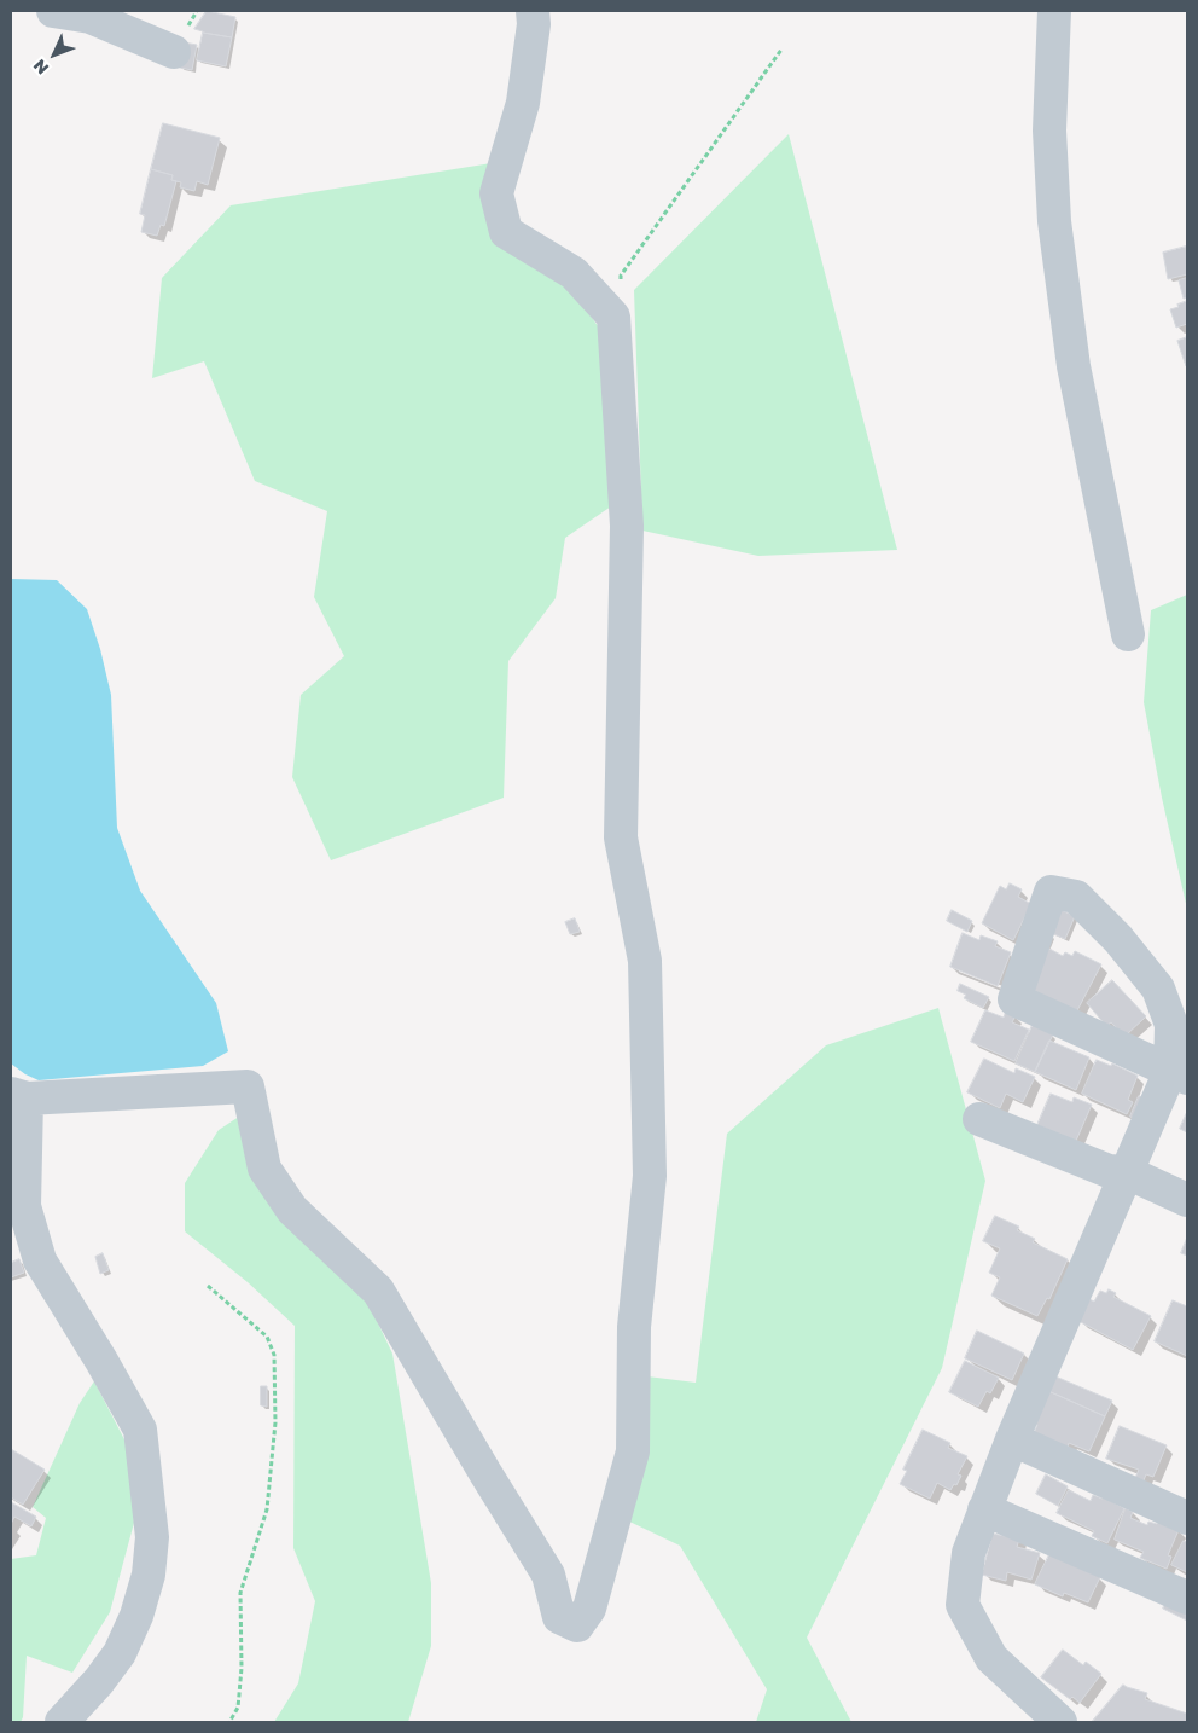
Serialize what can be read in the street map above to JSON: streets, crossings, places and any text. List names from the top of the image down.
{
  "north": "bottom left"
}
